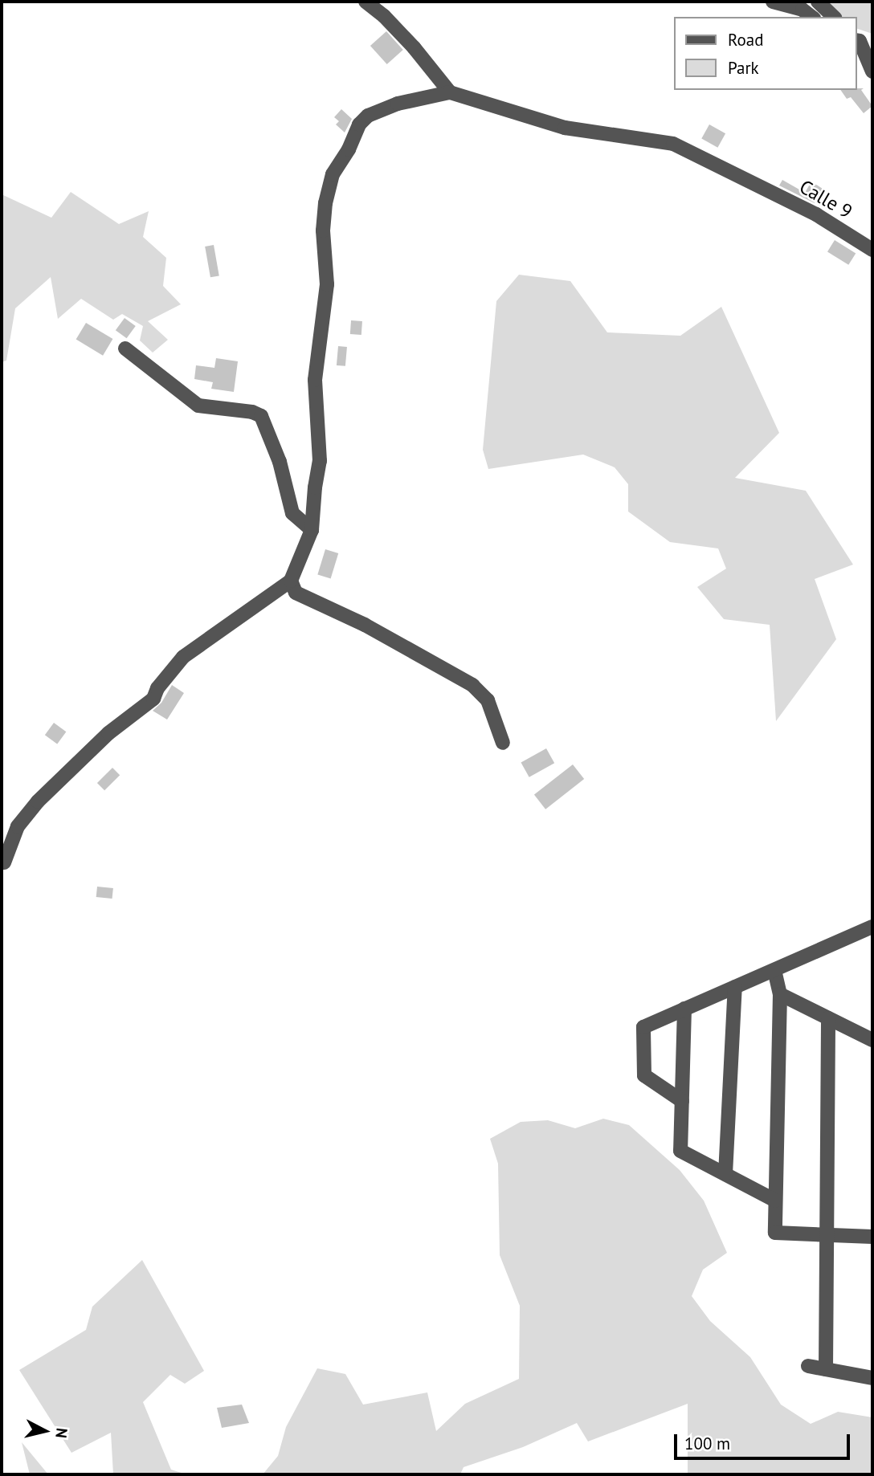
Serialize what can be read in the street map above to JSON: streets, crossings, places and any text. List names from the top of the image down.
{
  "streets": {
    "street": ["Calle 9"]
  },
  "legend": ["Road", "Park"],
  "scale_bar": "100 m",
  "north": "right"
}
